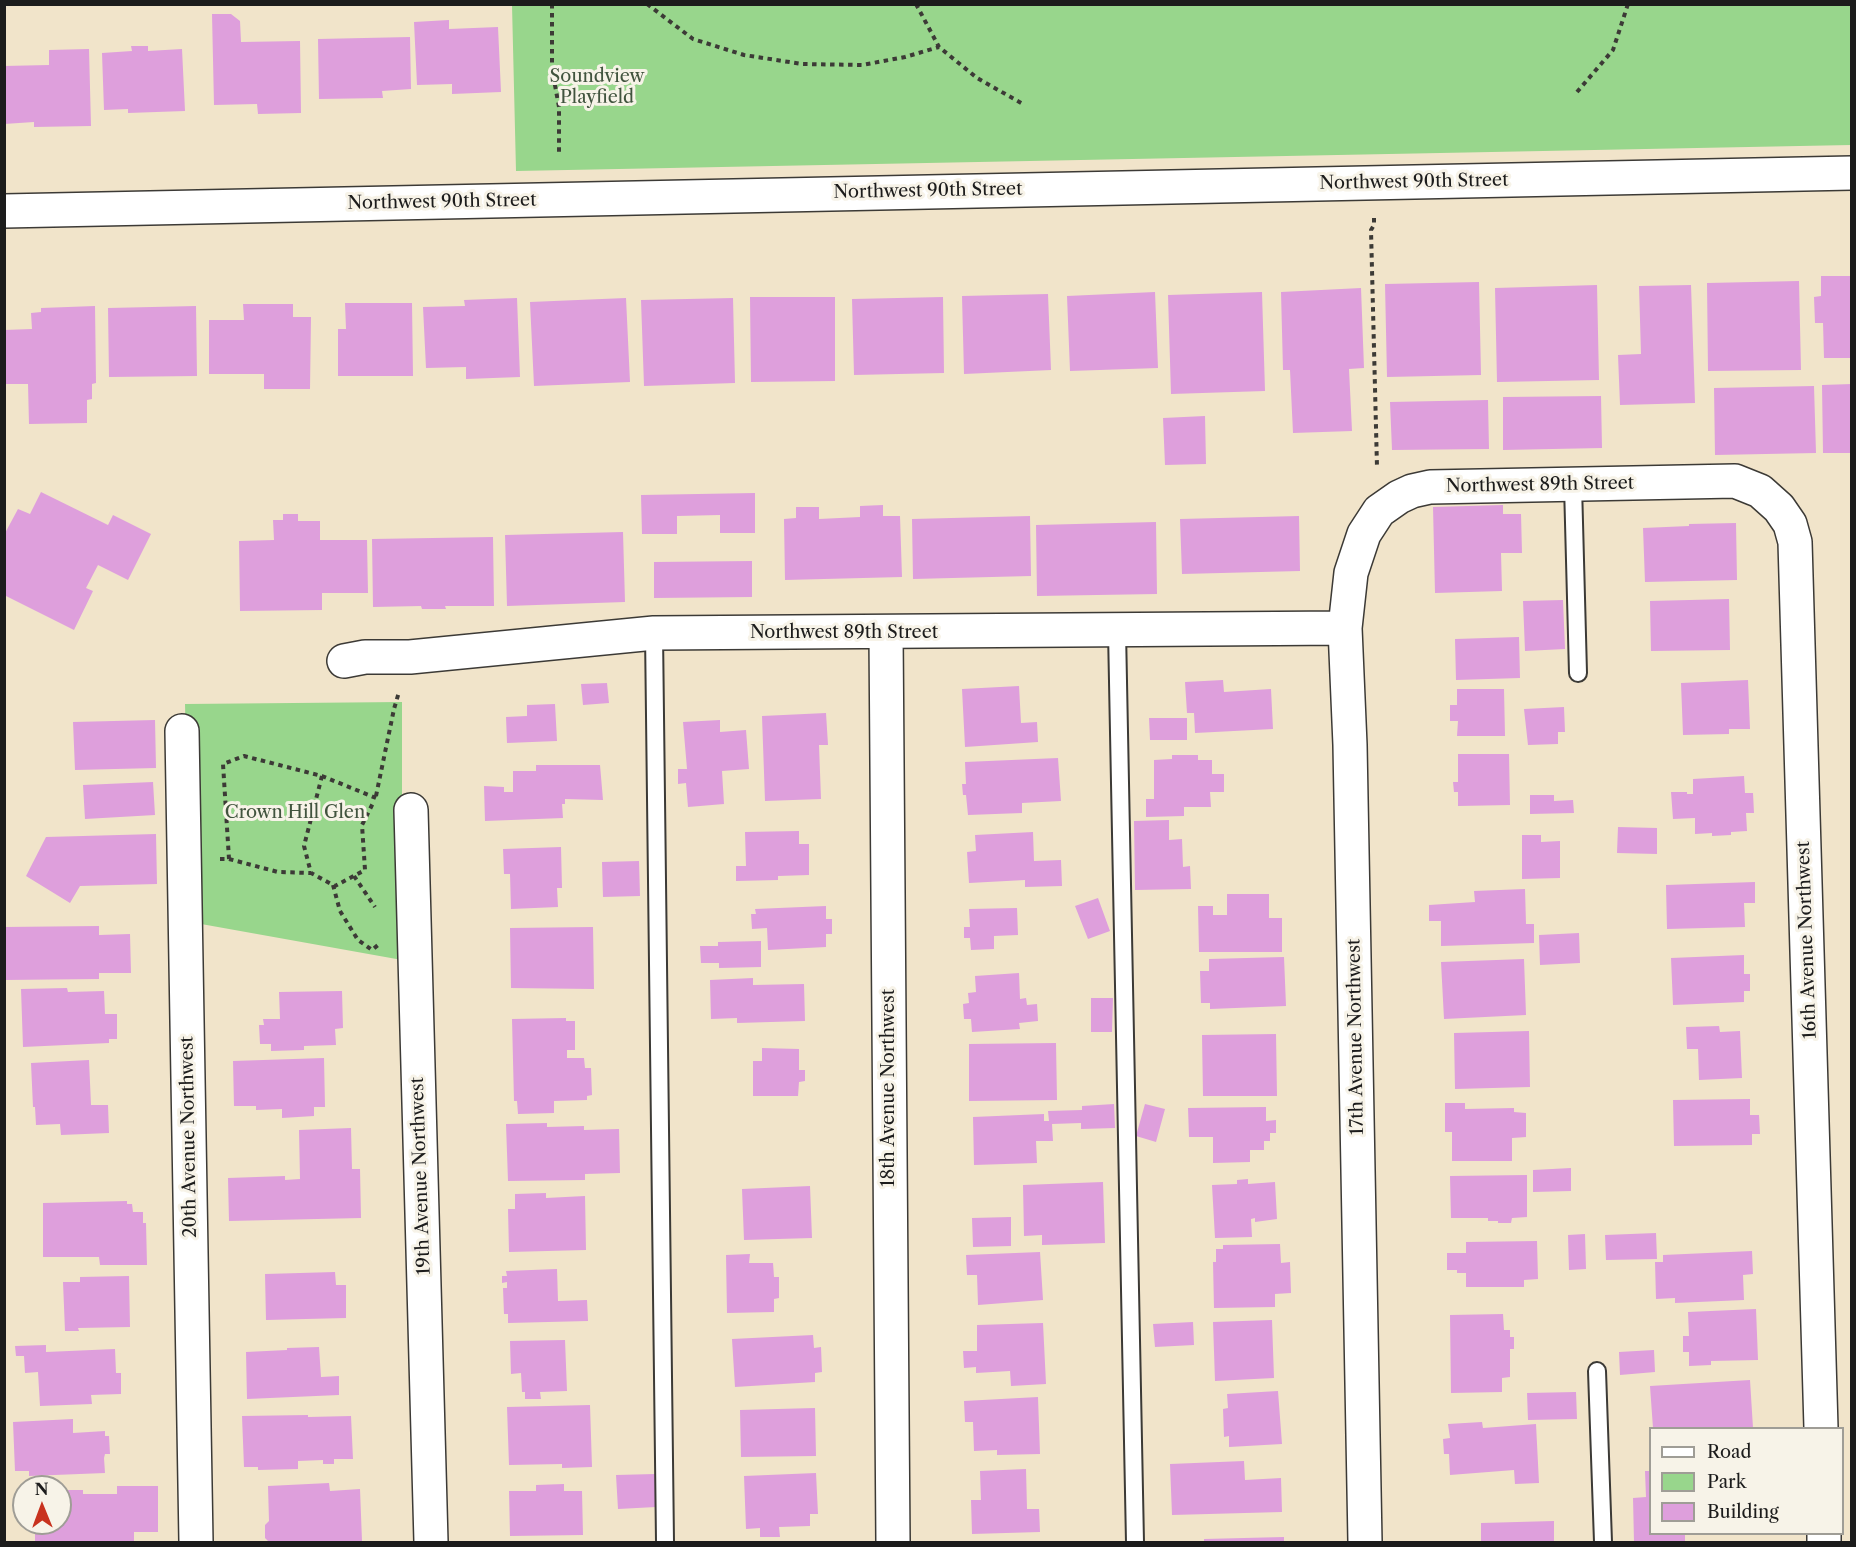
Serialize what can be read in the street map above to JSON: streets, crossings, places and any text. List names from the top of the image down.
{
  "streets": {
    "street": [
      "Northwest 90th Street",
      "Northwest 89th Street",
      "16th Avenue Northwest",
      "17th Avenue Northwest",
      "18th Avenue Northwest",
      "20th Avenue Northwest",
      "19th Avenue Northwest"
    ]
  },
  "crossings": [
    ["Northwest 89th Street", "16th Avenue Northwest"],
    ["Northwest 89th Street", "17th Avenue Northwest"],
    ["Northwest 89th Street", "18th Avenue Northwest"]
  ],
  "parks": ["Soundview Playfield", "Crown Hill Glen"],
  "legend": ["Road", "Park", "Building"],
  "north": "top"
}
